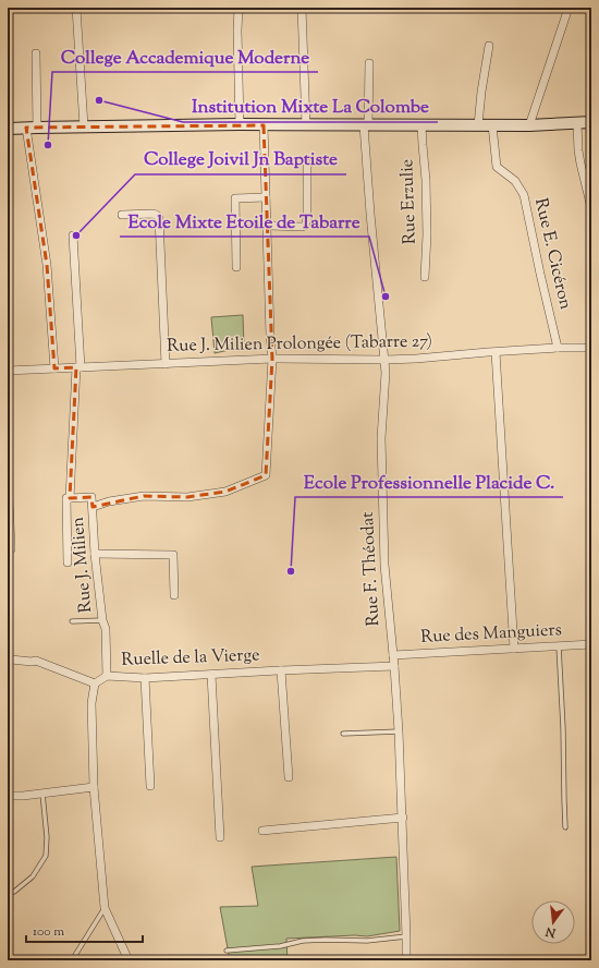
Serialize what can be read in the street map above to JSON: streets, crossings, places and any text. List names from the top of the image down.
{
  "streets": {
    "street": [
      "Rue Erzulie",
      "Rue E. Cicéron",
      "Rue J. Milien Prolongée (Tabarre 27)",
      "Rue J. Milien",
      "Rue F. Théodat",
      "Rue des Manguiers",
      "Ruelle de la Vierge"
    ]
  },
  "crossings": [
    ["Rue E. Cicéron", "Rue J. Milien Prolongée (Tabarre 27)"],
    ["Rue J. Milien Prolongée (Tabarre 27)", "Rue J. Milien"],
    ["Rue J. Milien Prolongée (Tabarre 27)", "Rue F. Théodat"],
    ["Rue J. Milien", "Ruelle de la Vierge"],
    ["Rue F. Théodat", "Rue des Manguiers"],
    ["Rue F. Théodat", "Ruelle de la Vierge"]
  ],
  "places": [
    "Institution Mixte La Colombe",
    "College Accademique Moderne",
    "College Joivil Jn Baptiste",
    "Ecole Mixte Etoile de Tabarre",
    "Ecole Professionnelle Placide C."
  ],
  "scale_bar": "100 m",
  "north": "bottom"
}
